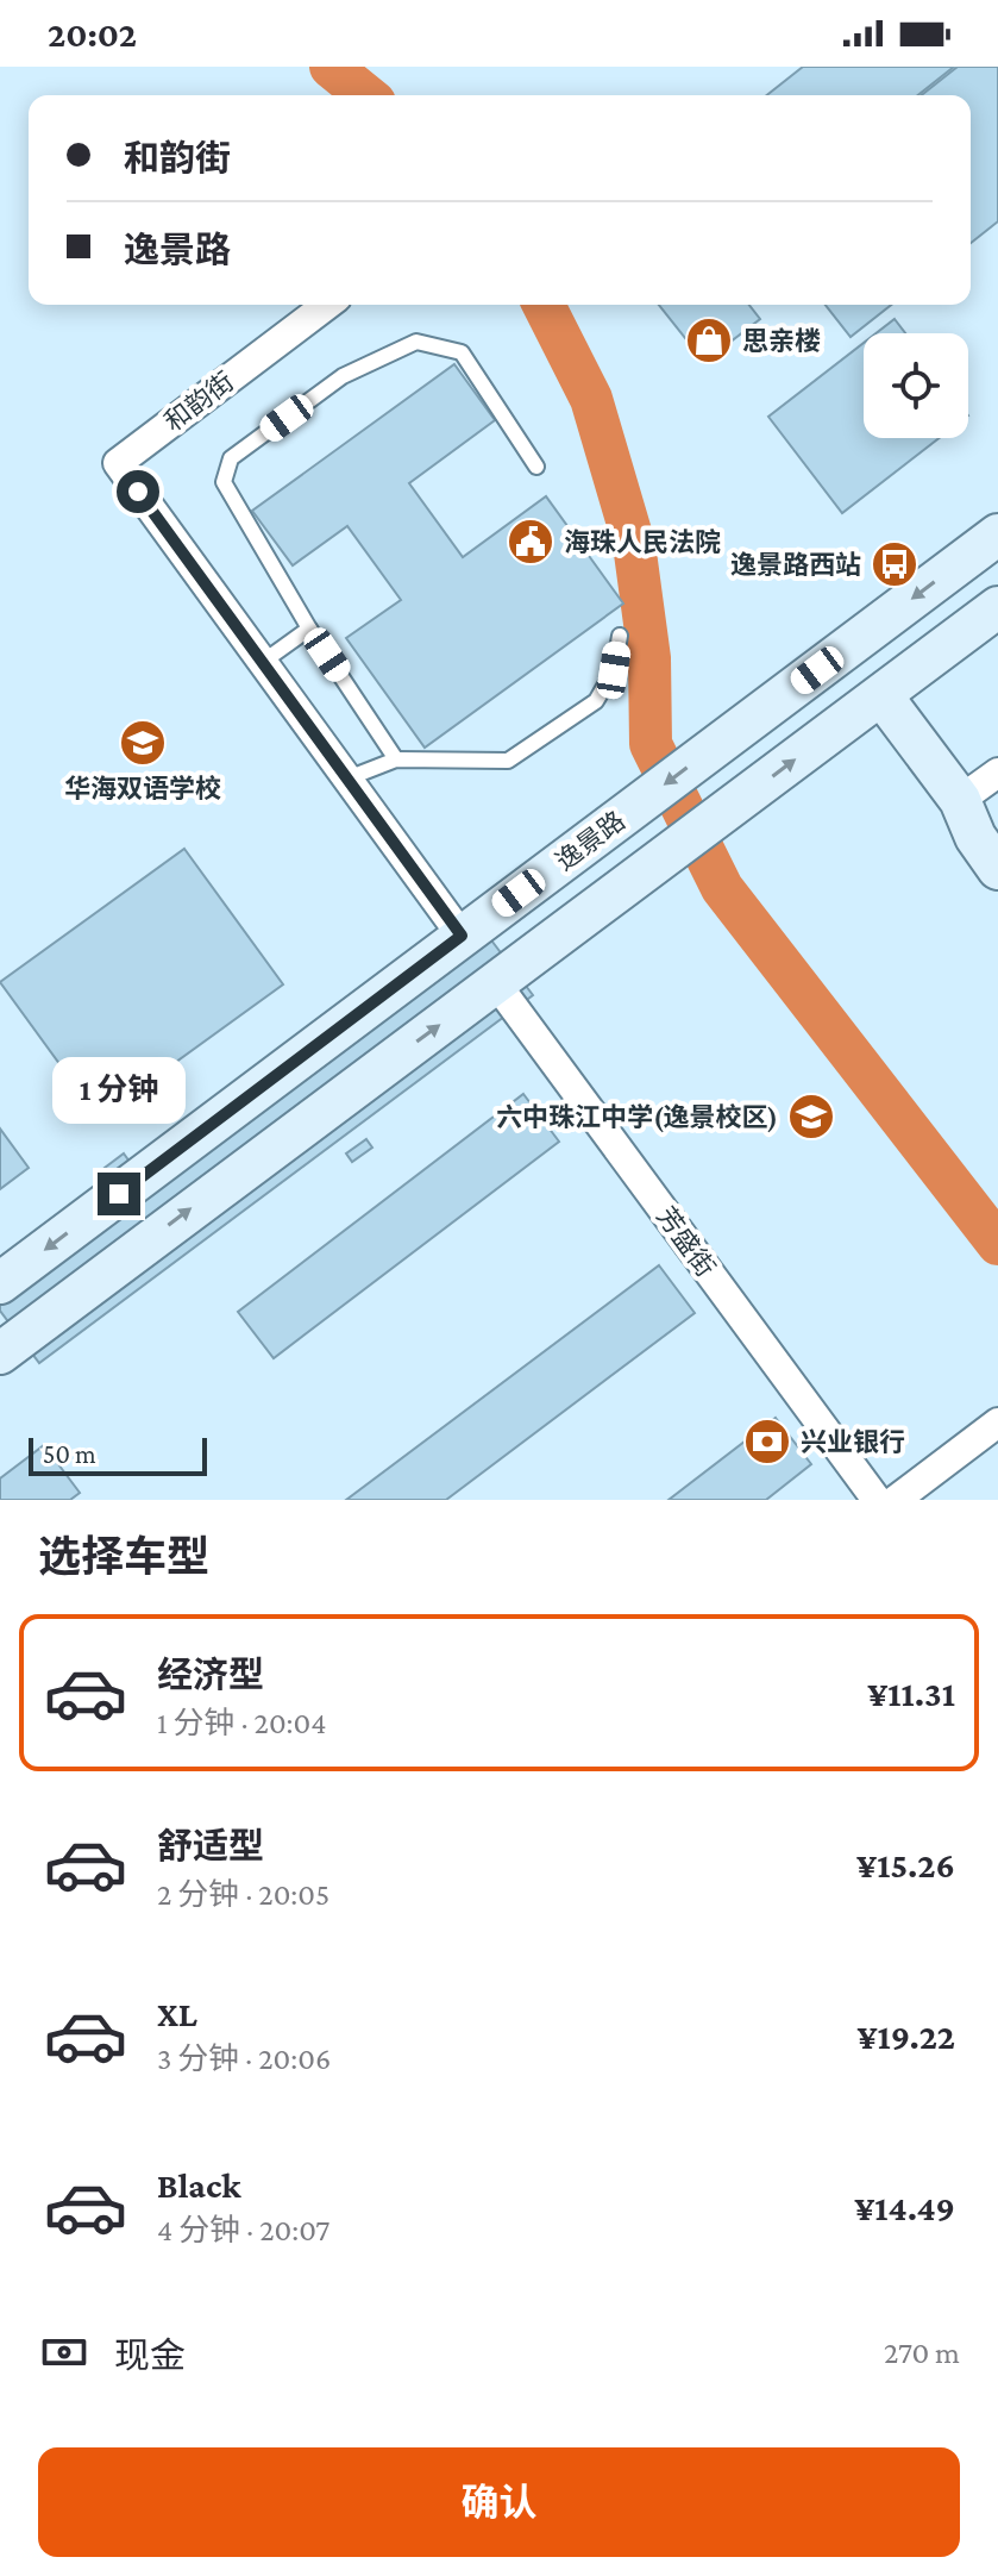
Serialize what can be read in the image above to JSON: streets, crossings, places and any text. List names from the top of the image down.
{
  "streets": {
    "main road": ["逸景路"],
    "street": ["和韵街", "芳盛街"]
  },
  "crossings": [
    ["和韵街", "逸景路"]
  ],
  "places": {
    "shop": ["思亲楼"],
    "public building": ["海珠人民法院"],
    "bus stop": ["逸景路西站"],
    "school or university": ["华海双语学校", "六中珠江中学(逸景校区)"],
    "bank": ["兴业银行"]
  },
  "scale_bar": "50 m",
  "page": {
    "status": "20:02",
    "banner": ["和韵街", "逸景路"],
    "bubble": "1 分钟",
    "scale": "50 m",
    "heading": "选择车型",
    "list": [
      {
        "name": "经济型",
        "note": "1 分钟 · 20:04",
        "value": "¥11.31"
      },
      {
        "name": "舒适型",
        "note": "2 分钟 · 20:05",
        "value": "¥15.26"
      },
      {
        "name": "XL",
        "note": "3 分钟 · 20:06",
        "value": "¥19.22"
      },
      {
        "name": "Black",
        "note": "4 分钟 · 20:07",
        "value": "¥14.49"
      }
    ],
    "pay": ["现金", "270 m"],
    "buttons": "确认"
  }
}
